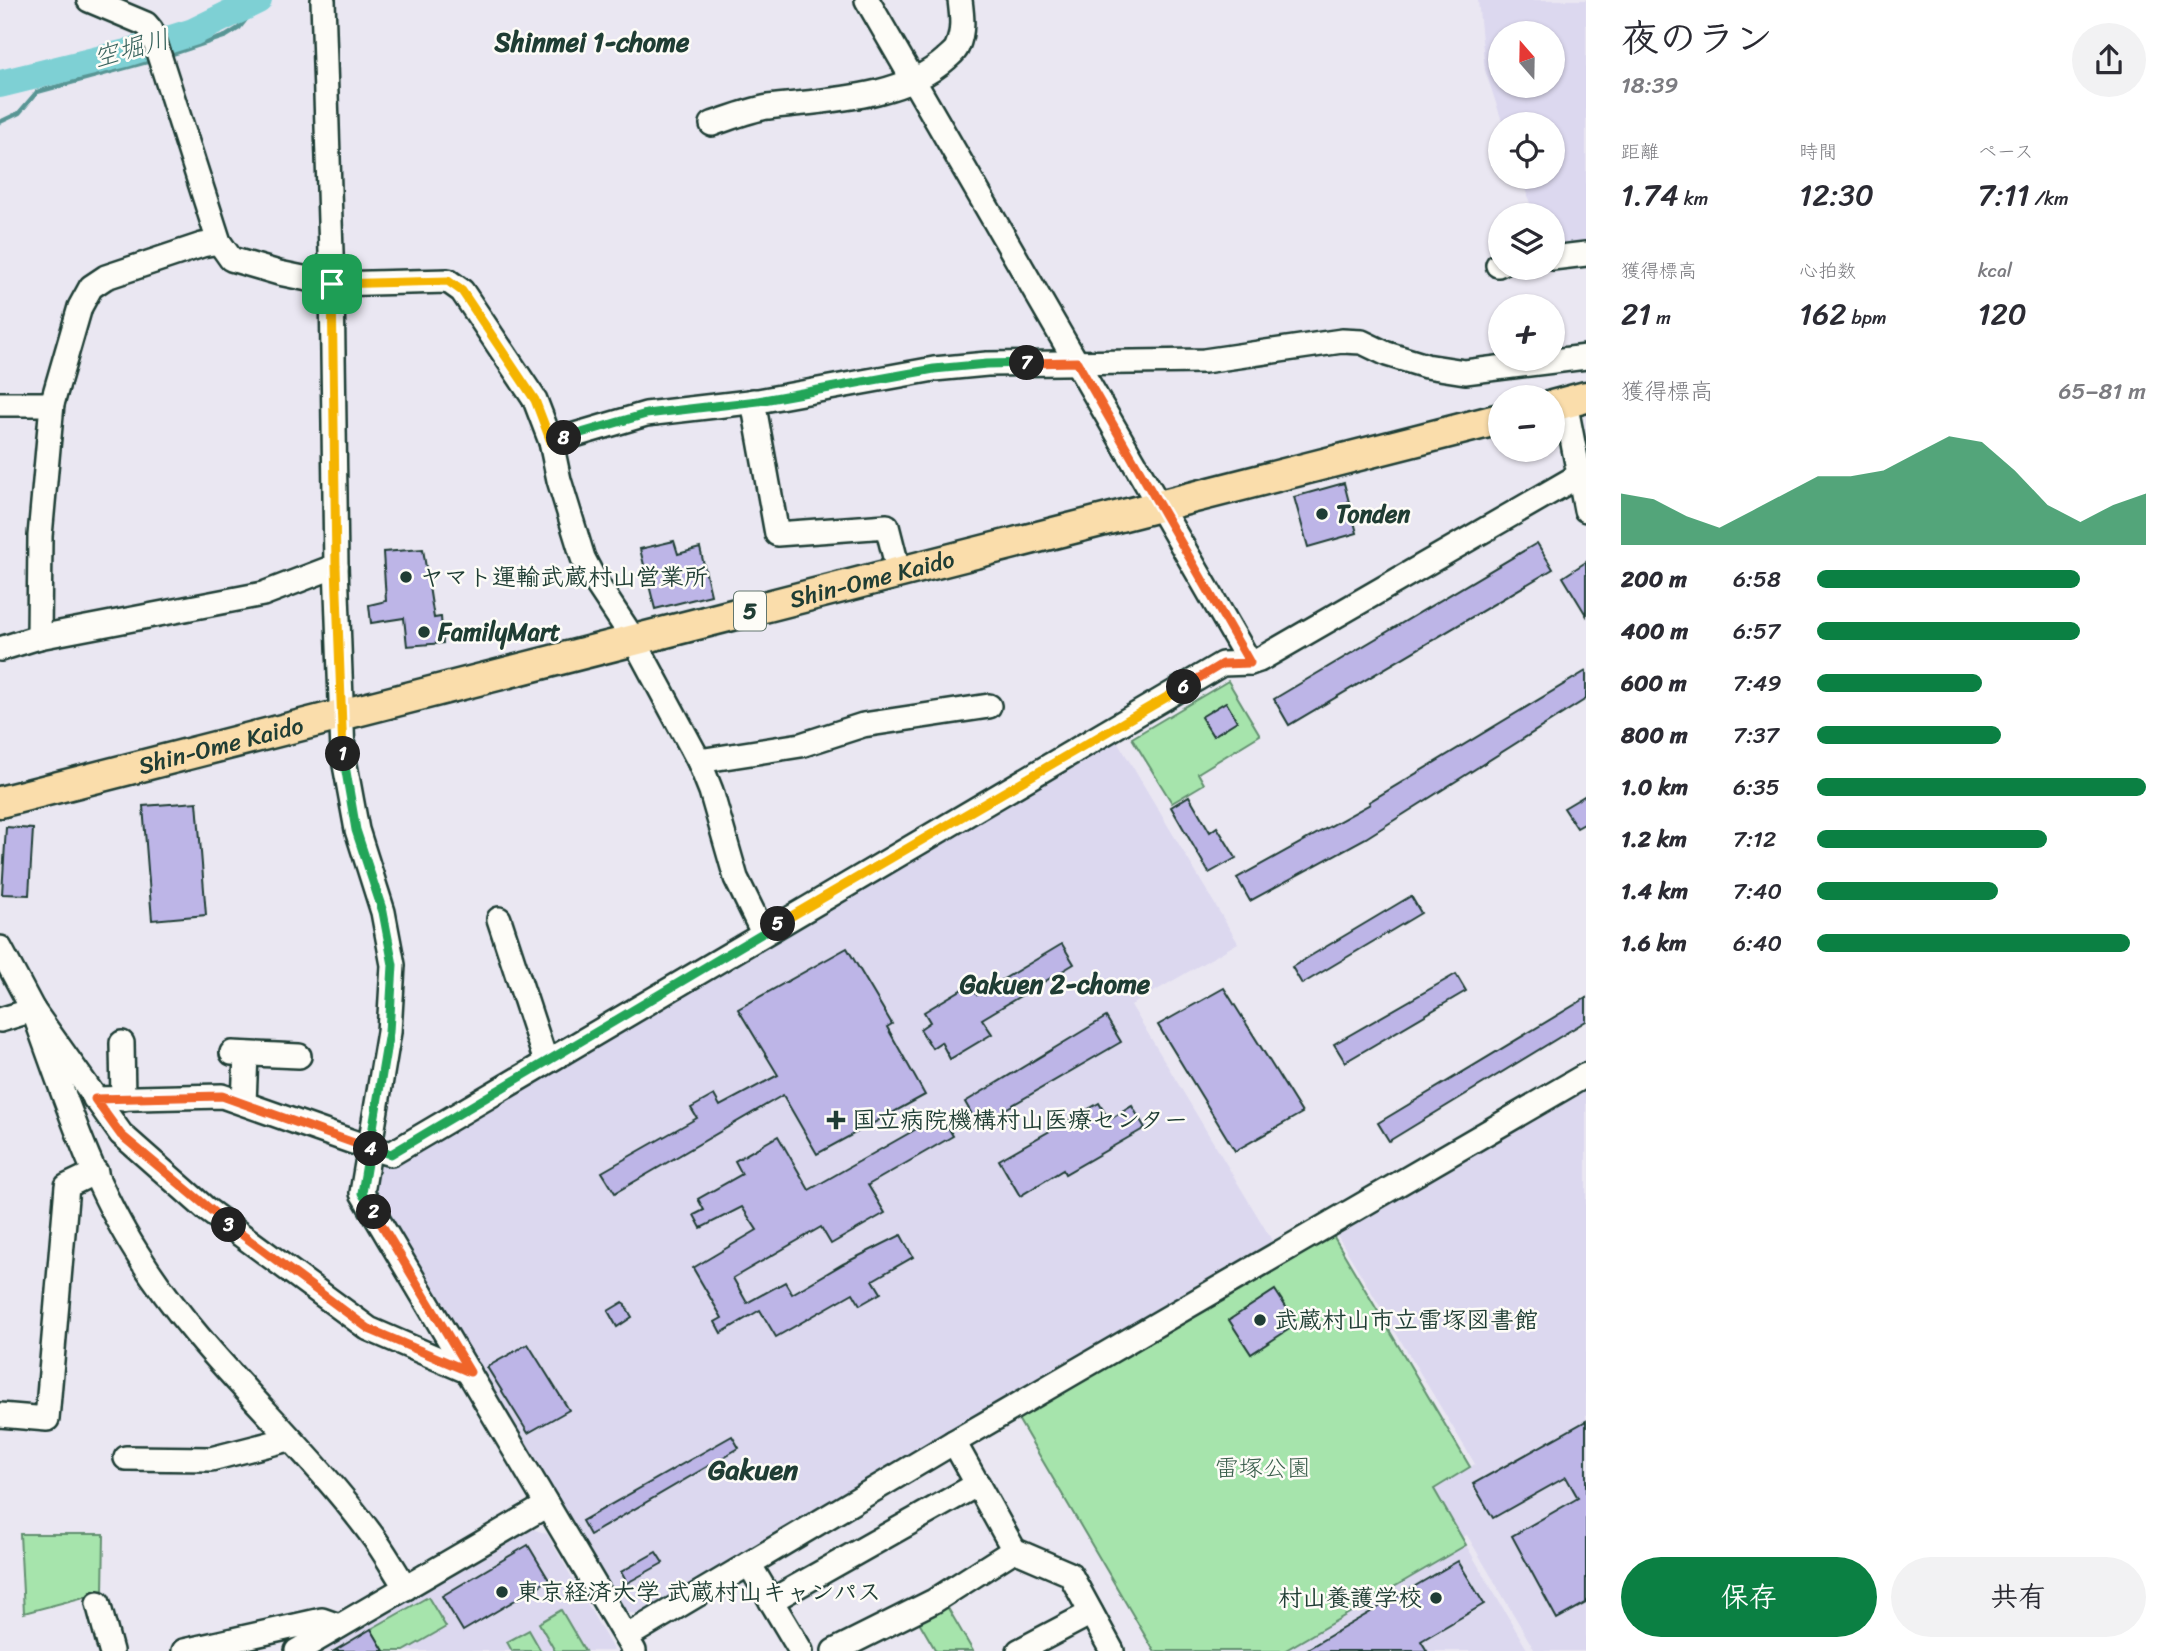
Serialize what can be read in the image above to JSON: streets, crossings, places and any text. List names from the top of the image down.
{
  "streets": {
    "main road": ["Shin-Ome Kaido", "5"]
  },
  "districts": ["Shinmei 1-chome", "Gakuen 2-chome", "Gakuen"],
  "water": ["空堀川"],
  "parks": ["雷塚公園"],
  "places": {
    "other": [
      "Tonden",
      "ヤマト運輸武蔵村山営業所",
      "FamilyMart",
      "武蔵村山市立雷塚図書館",
      "東京経済大学 武蔵村山キャンパス",
      "村山養護学校"
    ],
    "health": ["国立病院機構村山医療センター"]
  },
  "north": "top",
  "page": {
    "heading": ["夜のラン", "18:39"],
    "map_buttons": ["+", "−"],
    "stats": [
      ["距離", "1.74 km"],
      ["時間", "12:30"],
      ["ペース", "7:11 /km"],
      ["獲得標高", "21 m"],
      ["心拍数", "162 bpm"],
      ["kcal", "120"]
    ],
    "pins": [
      "7",
      "8",
      "6",
      "1",
      "5",
      "4",
      "2",
      "3"
    ],
    "chart": ["獲得標高", "65–81 m"],
    "list": [
      {
        "name": "200 m",
        "note": "6:58"
      },
      {
        "name": "400 m",
        "note": "6:57"
      },
      {
        "name": "600 m",
        "note": "7:49"
      },
      {
        "name": "800 m",
        "note": "7:37"
      },
      {
        "name": "1.0 km",
        "note": "6:35"
      },
      {
        "name": "1.2 km",
        "note": "7:12"
      },
      {
        "name": "1.4 km",
        "note": "7:40"
      },
      {
        "name": "1.6 km",
        "note": "6:40"
      }
    ],
    "buttons": ["保存", "共有"]
  }
}
